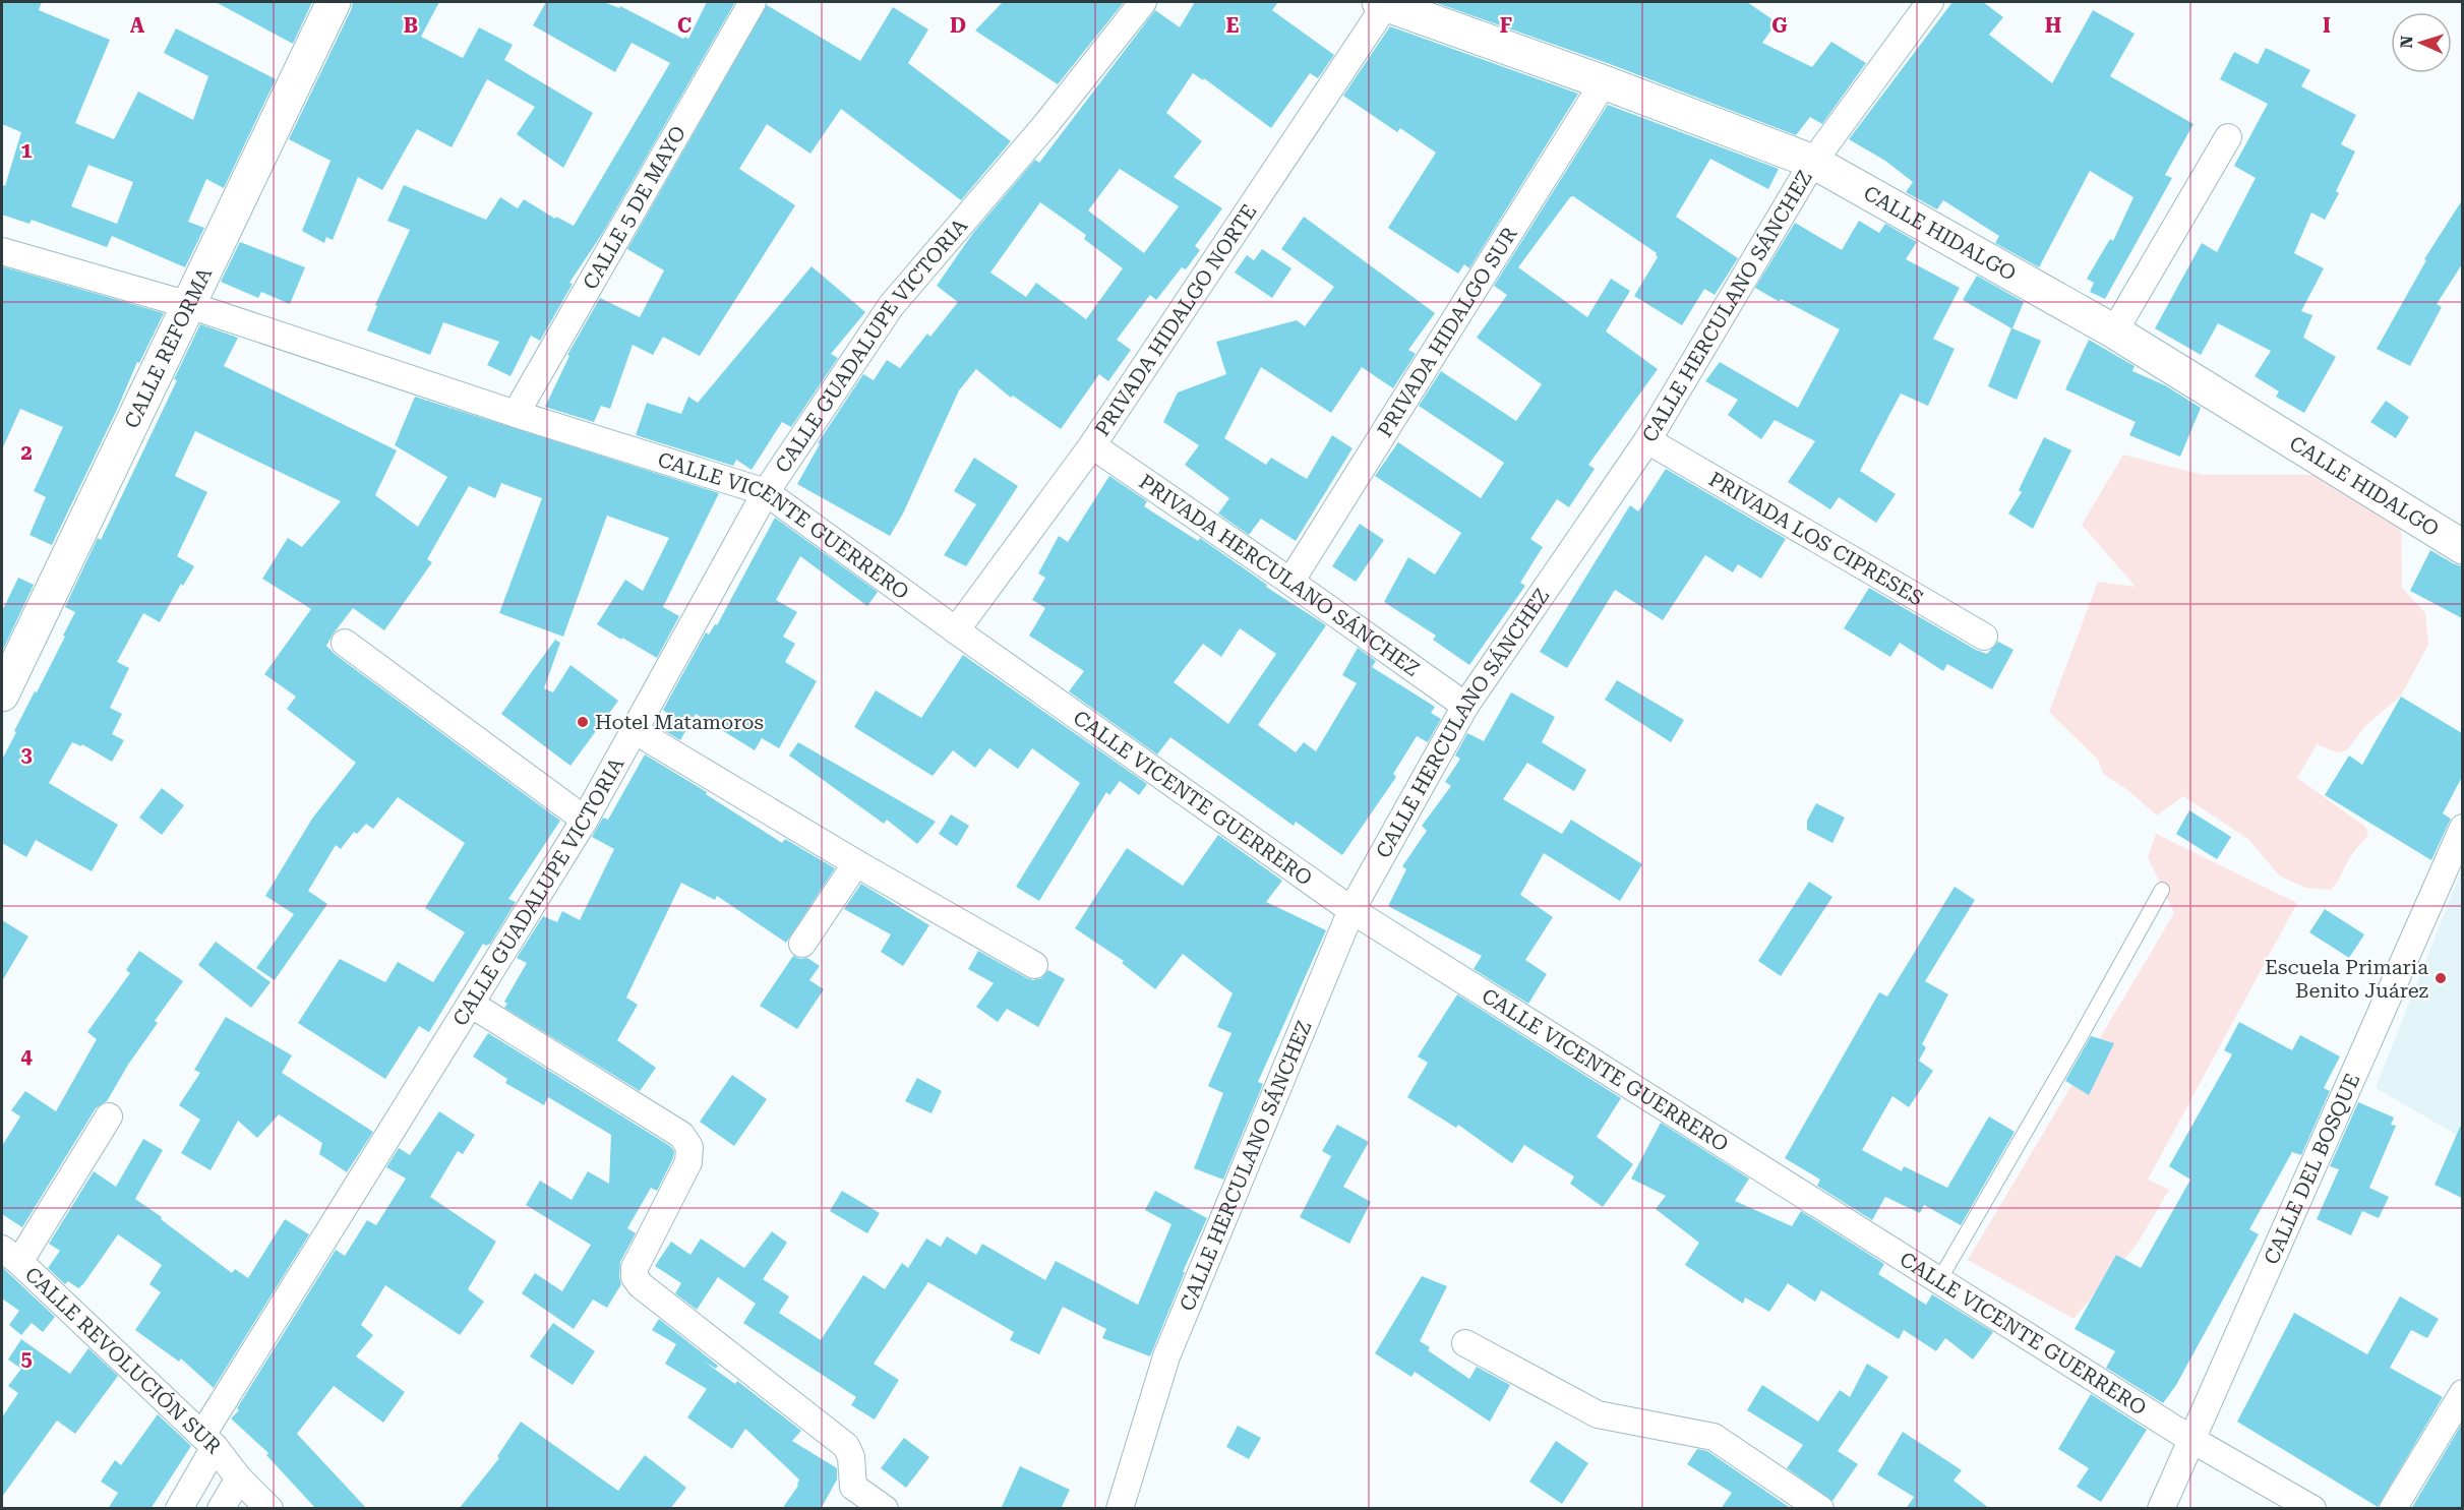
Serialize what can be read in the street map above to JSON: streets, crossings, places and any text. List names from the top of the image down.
{
  "streets": {
    "street": [
      "CALLE 5 DE MAYO",
      "CALLE HIDALGO",
      "CALLE HERCULANO SÁNCHEZ",
      "PRIVADA HIDALGO NORTE",
      "PRIVADA HIDALGO SUR",
      "CALLE GUADALUPE VICTORIA",
      "CALLE REFORMA",
      "CALLE VICENTE GUERRERO",
      "PRIVADA LOS CIPRESES",
      "PRIVADA HERCULANO SÁNCHEZ",
      "CALLE DEL BOSQUE",
      "CALLE REVOLUCIÓN SUR"
    ]
  },
  "crossings": [
    ["CALLE 5 DE MAYO", "CALLE VICENTE GUERRERO"],
    ["CALLE HIDALGO", "CALLE HERCULANO SÁNCHEZ"],
    ["CALLE HIDALGO", "PRIVADA HIDALGO NORTE"],
    ["CALLE HIDALGO", "PRIVADA HIDALGO SUR"],
    ["CALLE HERCULANO SÁNCHEZ", "CALLE VICENTE GUERRERO"],
    ["CALLE HERCULANO SÁNCHEZ", "PRIVADA LOS CIPRESES"],
    ["CALLE HERCULANO SÁNCHEZ", "PRIVADA HERCULANO SÁNCHEZ"],
    ["PRIVADA HIDALGO NORTE", "CALLE VICENTE GUERRERO"],
    ["PRIVADA HIDALGO NORTE", "PRIVADA HERCULANO SÁNCHEZ"],
    ["PRIVADA HIDALGO SUR", "PRIVADA HERCULANO SÁNCHEZ"],
    ["CALLE GUADALUPE VICTORIA", "CALLE VICENTE GUERRERO"],
    ["CALLE GUADALUPE VICTORIA", "CALLE REVOLUCIÓN SUR"],
    ["CALLE REFORMA", "CALLE VICENTE GUERRERO"],
    ["CALLE VICENTE GUERRERO", "CALLE DEL BOSQUE"]
  ],
  "places": ["Hotel Matamoros", "Escuela Primaria Benito Juárez"],
  "north": "left",
  "grid": {
    "columns": [
      "A",
      "B",
      "C",
      "D",
      "E",
      "F",
      "G",
      "H",
      "I"
    ],
    "rows": [
      "1",
      "2",
      "3",
      "4",
      "5"
    ]
  }
}
